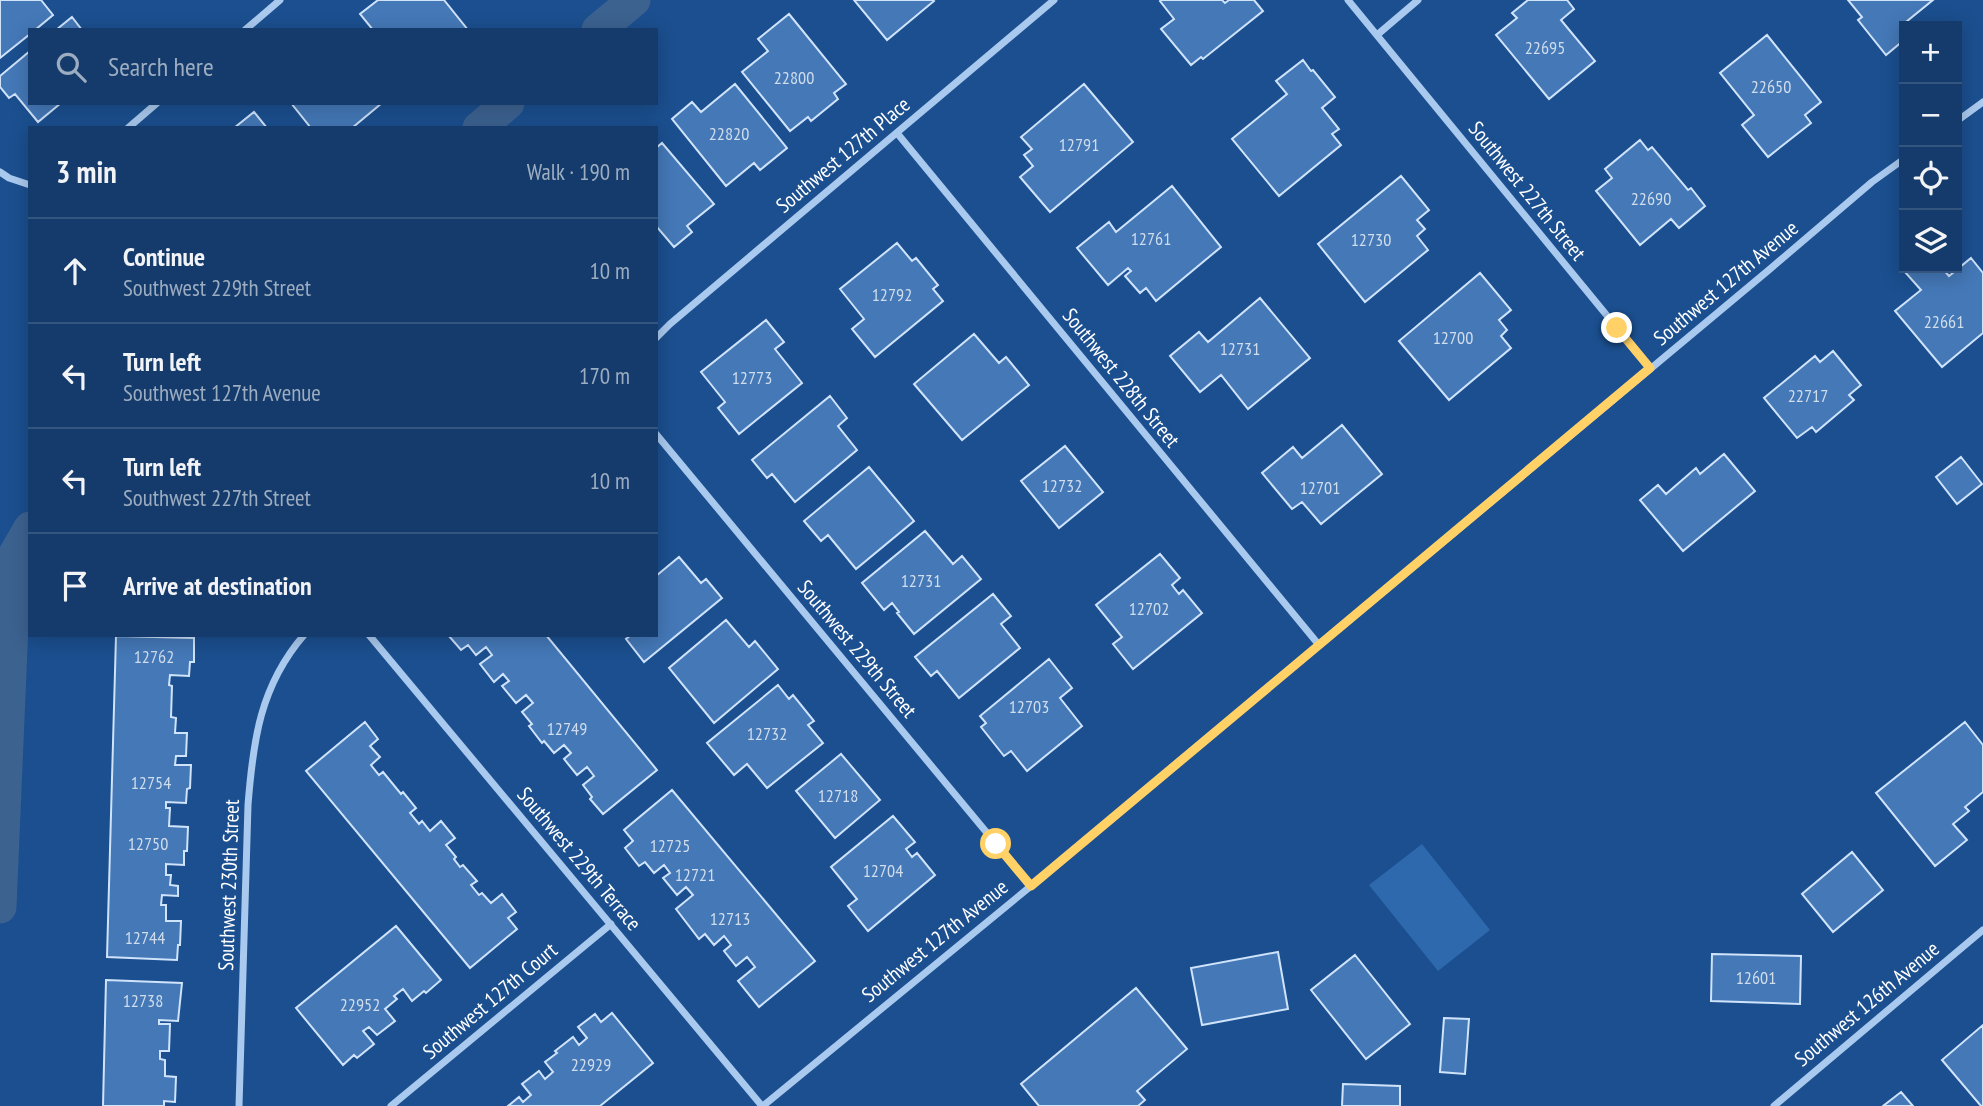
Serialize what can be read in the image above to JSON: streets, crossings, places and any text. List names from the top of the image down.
{
  "streets": {
    "street": [
      "Southwest 127th Place",
      "Southwest 227th Street",
      "Southwest 127th Avenue",
      "Southwest 228th Street",
      "Southwest 229th Street",
      "Southwest 229th Terrace",
      "Southwest 230th Street",
      "Southwest 127th Court",
      "Southwest 126th Avenue"
    ]
  },
  "crossings": [
    ["Southwest 127th Place", "Southwest 228th Street"],
    ["Southwest 227th Street", "Southwest 127th Avenue"],
    ["Southwest 127th Avenue", "Southwest 228th Street"],
    ["Southwest 127th Avenue", "Southwest 229th Street"],
    ["Southwest 127th Avenue", "Southwest 229th Terrace"],
    ["Southwest 229th Terrace", "Southwest 127th Court"]
  ],
  "house_numbers": [
    "22695",
    "22800",
    "22650",
    "22820",
    "12791",
    "22690",
    "12761",
    "12730",
    "12792",
    "22661",
    "12700",
    "12731",
    "12773",
    "22717",
    "12732",
    "12701",
    "12731",
    "12702",
    "12762",
    "12703",
    "12749",
    "12732",
    "12754",
    "12718",
    "12750",
    "12725",
    "12704",
    "12721",
    "12713",
    "12744",
    "12601",
    "12738",
    "22952",
    "22929"
  ],
  "page": {
    "map_buttons": ["+", "−"],
    "search": "Search here",
    "heading": ["3 min", "Walk · 190 m"],
    "list": [
      ["Continue", "Southwest 229th Street", "10 m"],
      ["Turn left", "Southwest 127th Avenue", "170 m"],
      ["Turn left", "Southwest 227th Street", "10 m"],
      "Arrive at destination"
    ]
  }
}
